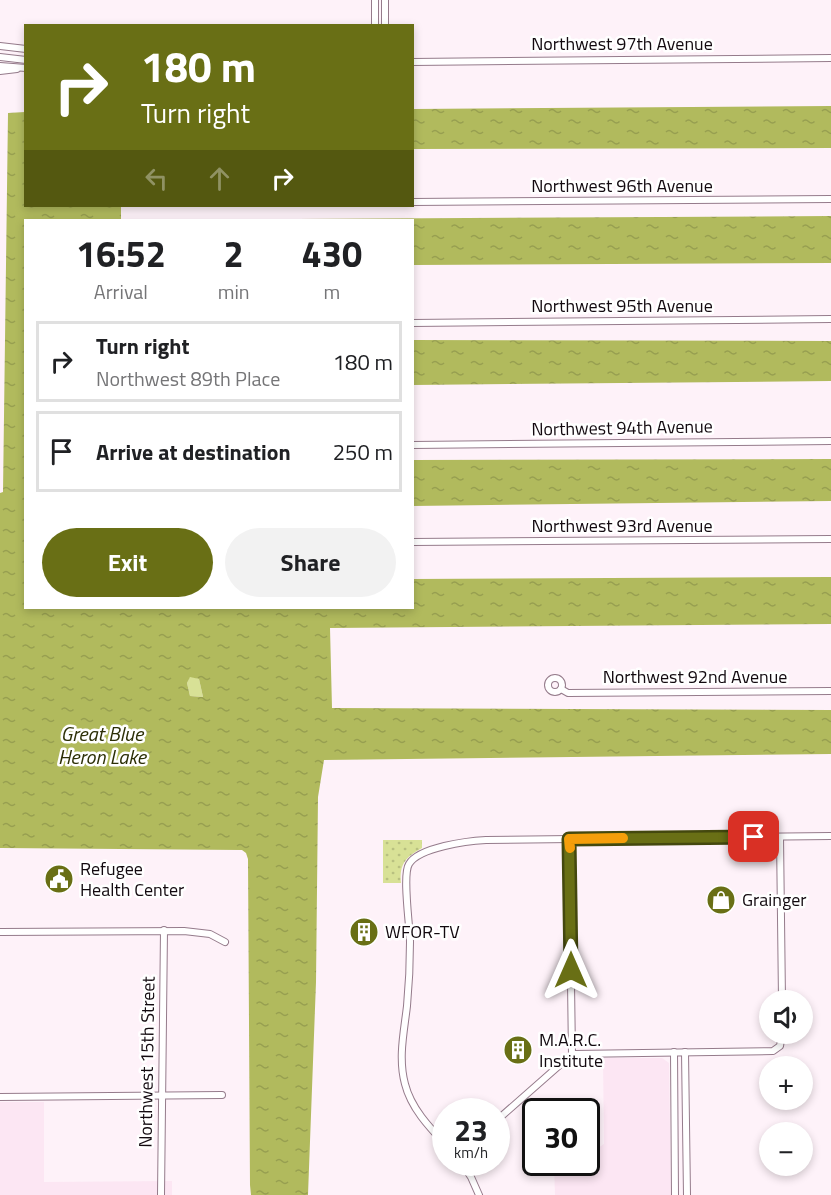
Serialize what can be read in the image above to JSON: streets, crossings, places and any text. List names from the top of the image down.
{
  "streets": {
    "street": [
      "Northwest 97th Avenue",
      "Northwest 96th Avenue",
      "Northwest 95th Avenue",
      "Northwest 94th Avenue",
      "Northwest 93rd Avenue",
      "Northwest 92nd Avenue",
      "Northwest 15th Street"
    ]
  },
  "water": ["Great Blue Heron Lake"],
  "places": {
    "public building": ["Refugee Health Center"],
    "shop": ["Grainger"],
    "building": ["WFOR-TV", "M.A.R.C. Institute"]
  },
  "page": {
    "turn": ["180 m", "Turn right"],
    "eta": [
      "16:52",
      "Arrival",
      "2",
      "min",
      "430",
      "m"
    ],
    "list": [
      {
        "name": "Turn right",
        "note": "Northwest 89th Place",
        "value": "180 m"
      },
      {
        "name": "Arrive at destination",
        "value": "250 m"
      }
    ],
    "buttons": ["Exit", "Share"],
    "map_buttons": ["+", "−"],
    "speed": "23 km/h",
    "limit": "30"
  }
}
